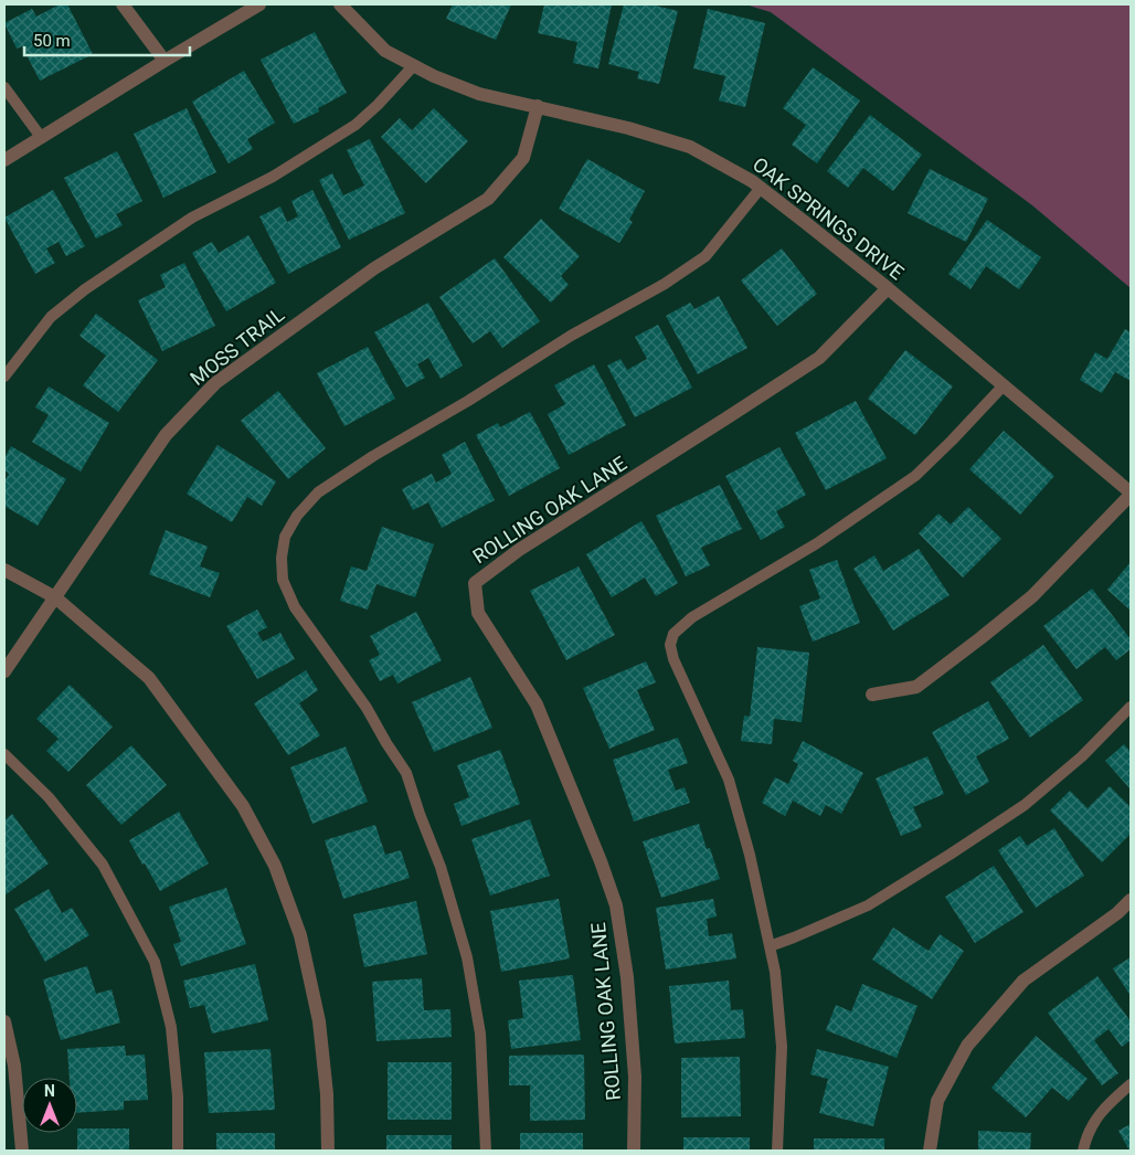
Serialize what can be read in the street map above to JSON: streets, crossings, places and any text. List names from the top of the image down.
{
  "streets": {
    "street": ["OAK SPRINGS DRIVE", "MOSS TRAIL", "ROLLING OAK LANE"]
  },
  "crossings": [
    ["OAK SPRINGS DRIVE", "MOSS TRAIL"],
    ["OAK SPRINGS DRIVE", "ROLLING OAK LANE"]
  ],
  "scale_bar": "50 m",
  "north": "top"
}
